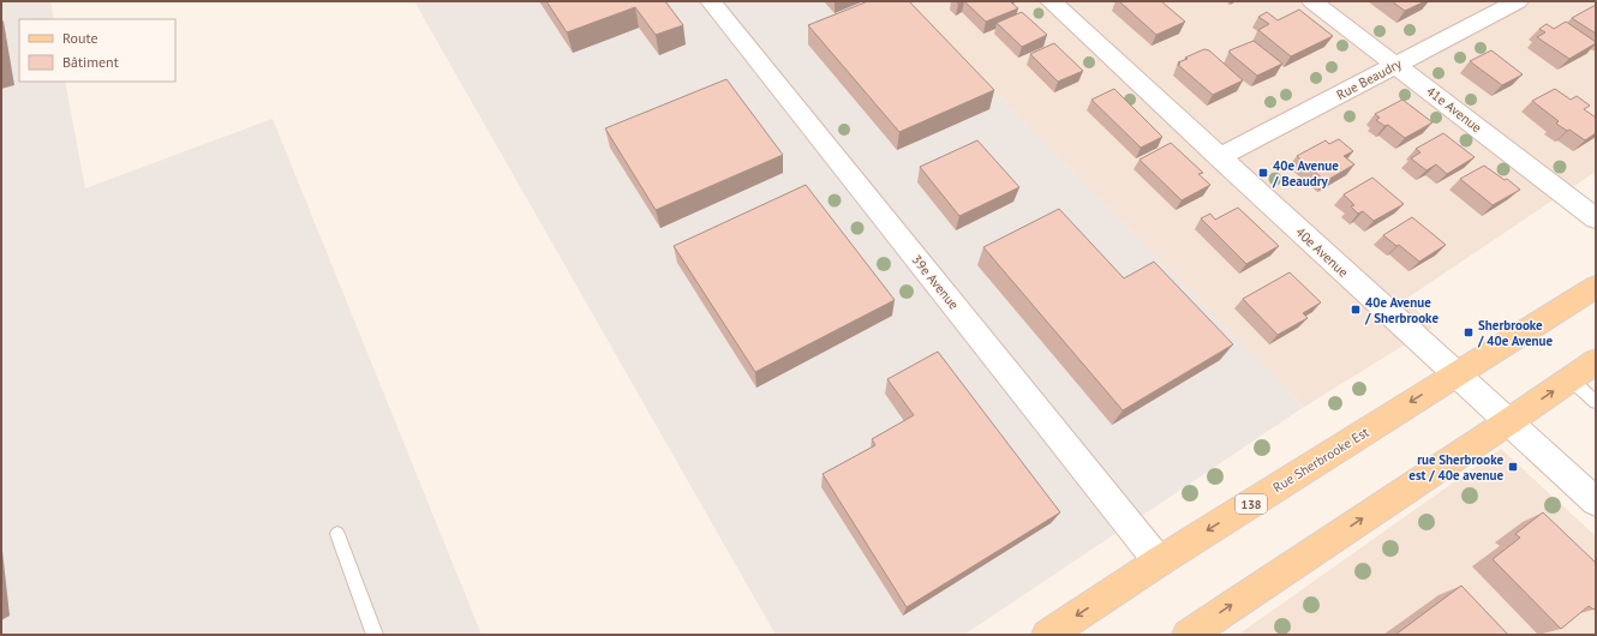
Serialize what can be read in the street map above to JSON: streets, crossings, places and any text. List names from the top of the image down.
{
  "streets": {
    "main road": ["Rue Sherbrooke Est", "138"],
    "street": [
      "Rue Beaudry",
      "41e Avenue",
      "40e Avenue",
      "39e Avenue"
    ]
  },
  "crossings": [
    ["Rue Beaudry", "41e Avenue"],
    ["Rue Beaudry", "40e Avenue"],
    ["40e Avenue", "Rue Sherbrooke Est"],
    ["39e Avenue", "Rue Sherbrooke Est"]
  ],
  "places": {
    "transit": [
      "40e Avenue / Beaudry",
      "40e Avenue / Sherbrooke",
      "Sherbrooke / 40e Avenue",
      "rue Sherbrooke est / 40e avenue"
    ]
  },
  "legend": ["Route", "Bâtiment"]
}
